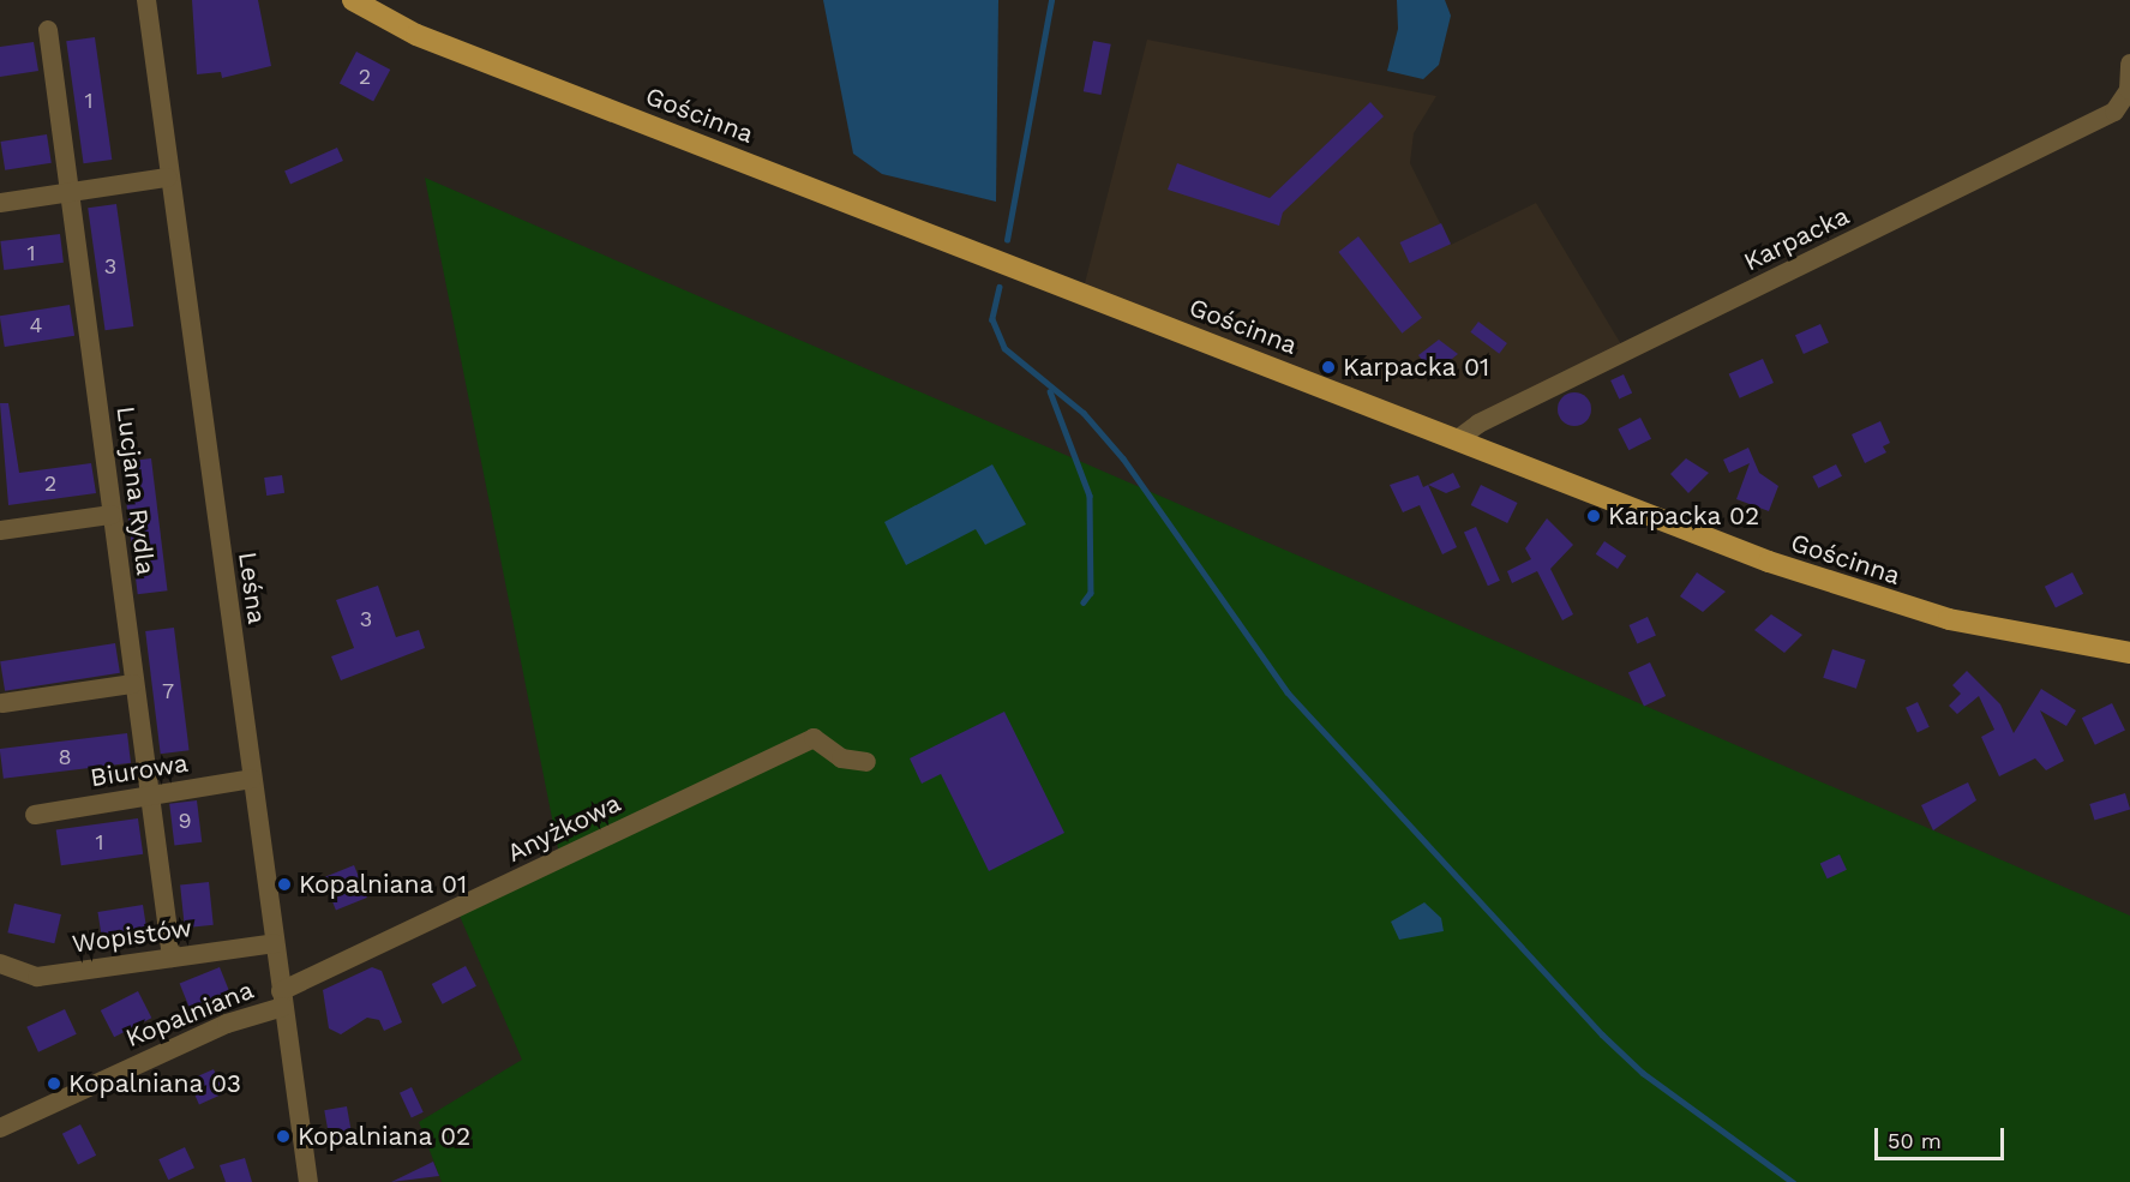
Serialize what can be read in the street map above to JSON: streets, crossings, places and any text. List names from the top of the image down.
{
  "streets": {
    "main road": ["Gościnna"],
    "street": [
      "Karpacka",
      "Lucjana Rydla",
      "Leśna",
      "Biurowa",
      "Anyżkowa",
      "Wopistów",
      "Kopalniana"
    ]
  },
  "crossings": [
    ["Gościnna", "Karpacka"],
    ["Lucjana Rydla", "Biurowa"],
    ["Lucjana Rydla", "Wopistów"],
    ["Leśna", "Biurowa"],
    ["Leśna", "Anyżkowa"],
    ["Leśna", "Wopistów"],
    ["Leśna", "Kopalniana"],
    ["Anyżkowa", "Kopalniana"]
  ],
  "places": [
    "Karpacka 01",
    "Karpacka 02",
    "Kopalniana 01",
    "Kopalniana 03",
    "Kopalniana 02"
  ],
  "house_numbers": [
    "2",
    "1",
    "1",
    "3",
    "4",
    "2",
    "3",
    "7",
    "8",
    "9",
    "1"
  ],
  "scale_bar": "50 m"
}
